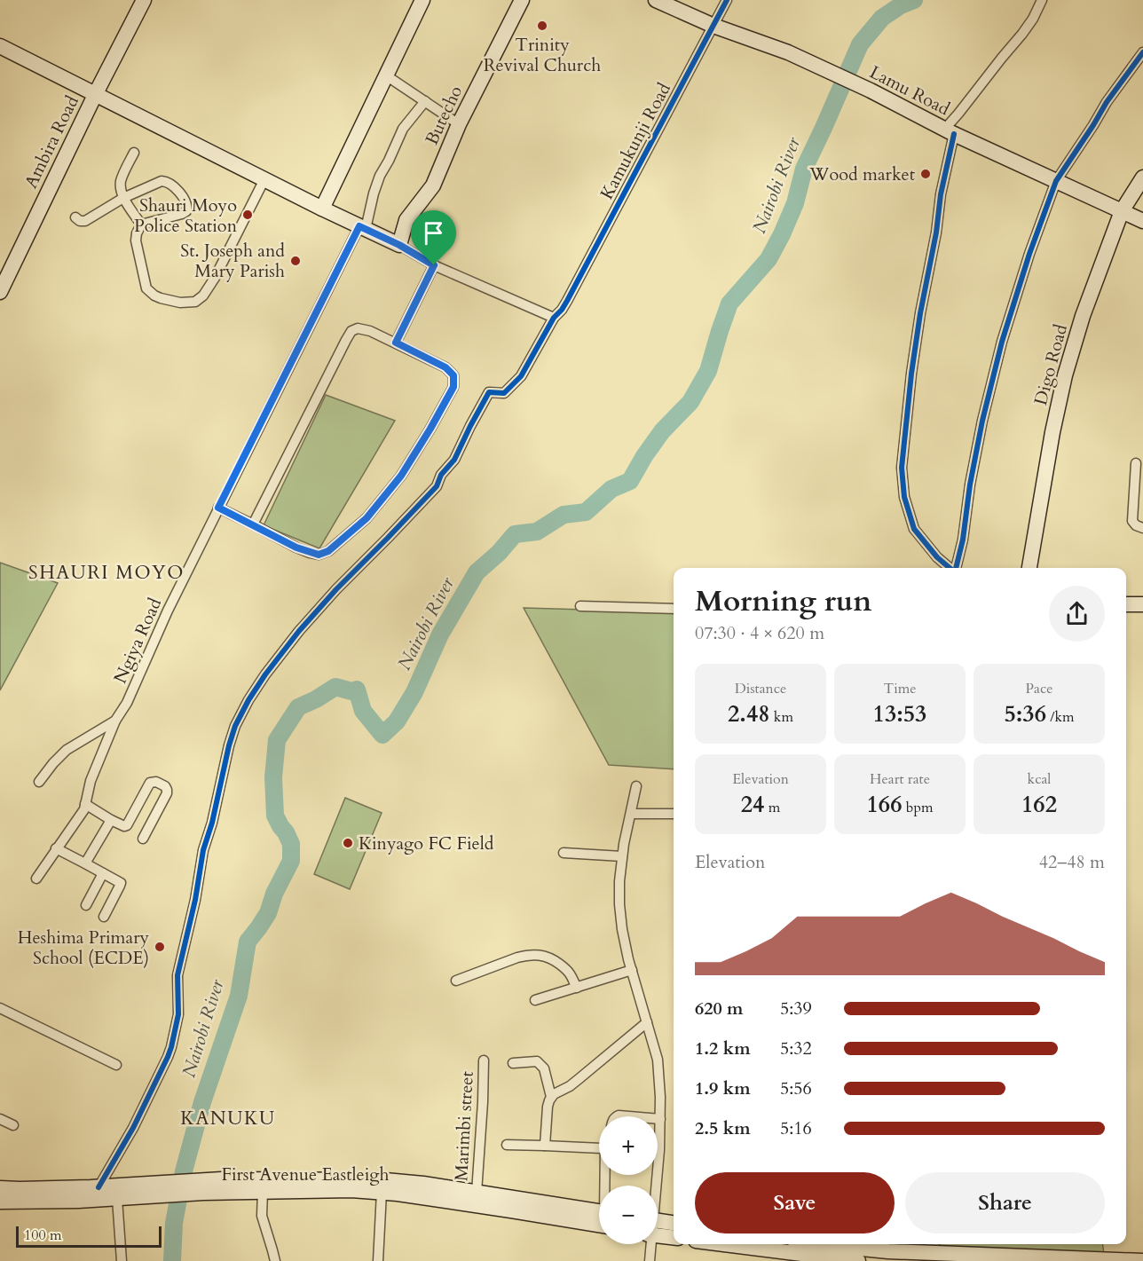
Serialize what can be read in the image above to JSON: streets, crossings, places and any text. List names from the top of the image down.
{
  "streets": {
    "main road": [
      "Lamu Road",
      "Butecho",
      "Ambira Road",
      "Digo Road",
      "First Avenue Eastleigh"
    ],
    "street": ["Kamukunji Road", "Ngiya Road", "Marimbi street"]
  },
  "crossings": [
    ["Lamu Road", "Kamukunji Road"],
    ["Lamu Road", "Digo Road"],
    ["Kamukunji Road", "First Avenue Eastleigh"],
    ["Marimbi street", "First Avenue Eastleigh"]
  ],
  "districts": ["SHAURI MOYO", "KANUKU"],
  "water": ["Nairobi River"],
  "places": [
    "Trinity Revival Church",
    "Wood market",
    "Shauri Moyo Police Station",
    "St. Joseph and Mary Parish",
    "Kinyago FC Field",
    "Heshima Primary School (ECDE)"
  ],
  "scale_bar": "100 m",
  "page": {
    "heading": ["Morning run", "07:30 · 4 × 620 m"],
    "stats": [
      ["Distance", "2.48 km"],
      ["Time", "13:53"],
      ["Pace", "5:36 /km"],
      ["Elevation", "24 m"],
      ["Heart rate", "166 bpm"],
      ["kcal", "162"]
    ],
    "chart": ["Elevation", "42–48 m"],
    "list": [
      {
        "name": "620 m",
        "note": "5:39"
      },
      {
        "name": "1.2 km",
        "note": "5:32"
      },
      {
        "name": "1.9 km",
        "note": "5:56"
      },
      {
        "name": "2.5 km",
        "note": "5:16"
      }
    ],
    "map_buttons": ["+", "−"],
    "buttons": ["Save", "Share"],
    "scale": "100 m"
  }
}
